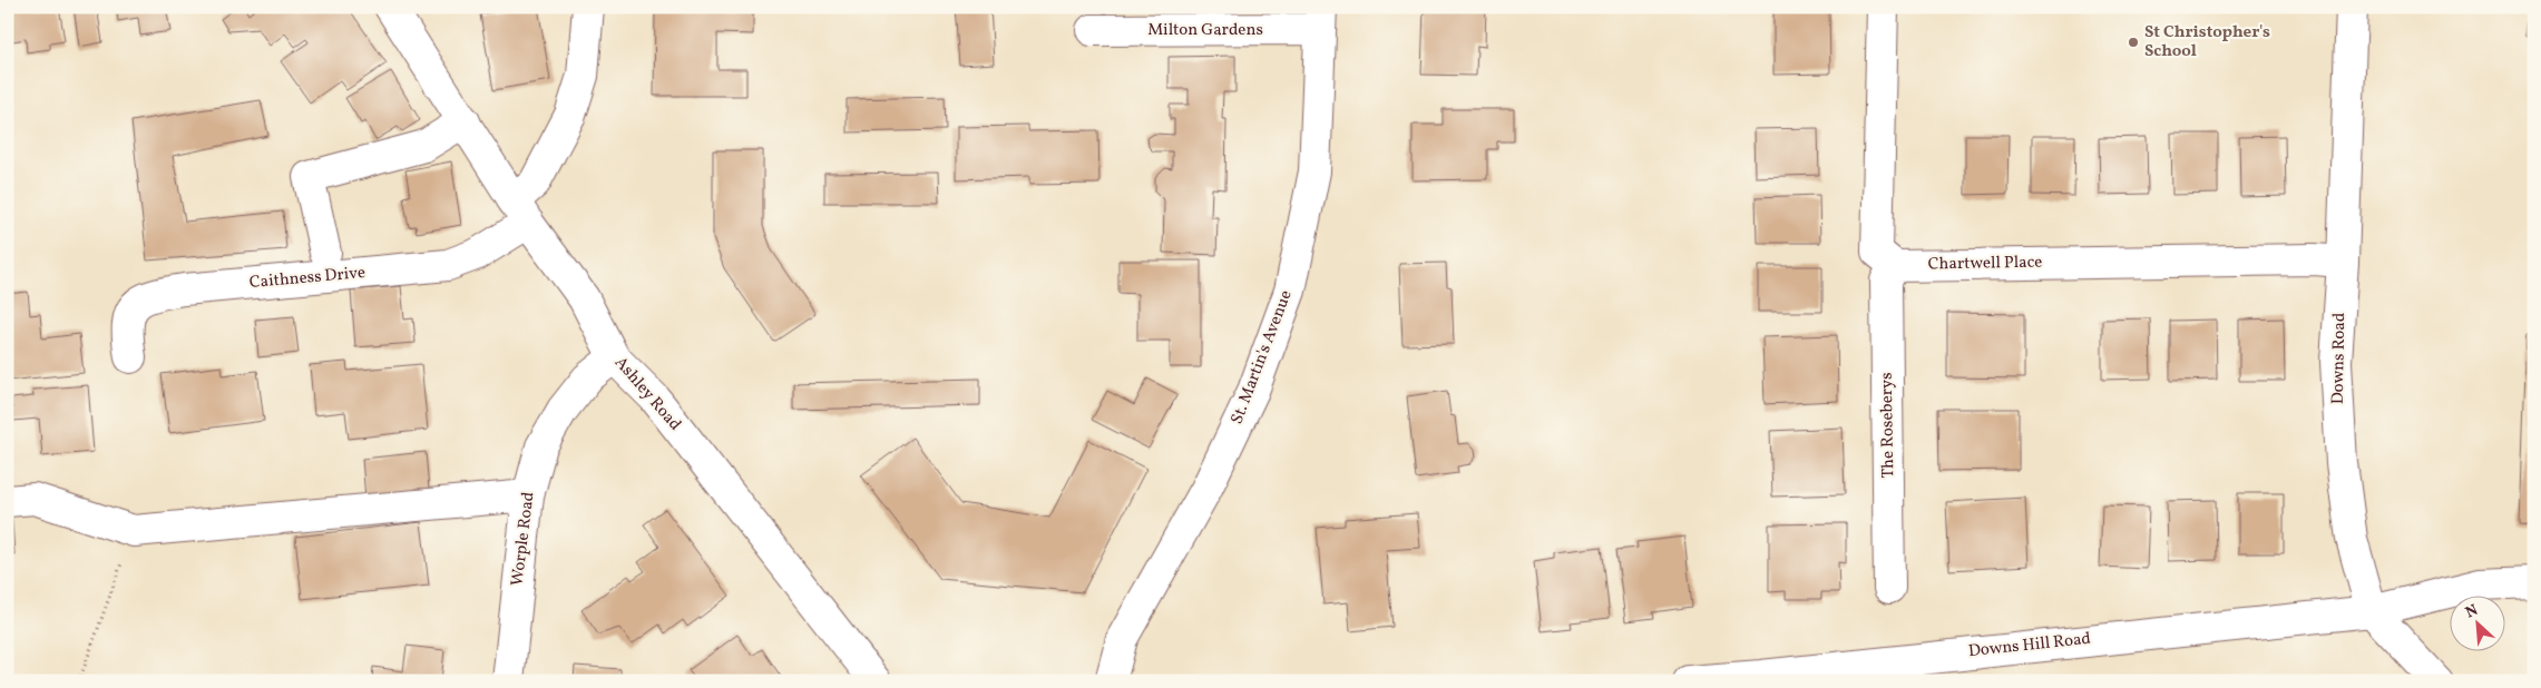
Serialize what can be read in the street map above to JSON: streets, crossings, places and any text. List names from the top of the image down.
{
  "streets": {
    "street": [
      "Milton Gardens",
      "Chartwell Place",
      "Caithness Drive",
      "St. Martin's Avenue",
      "Downs Road",
      "Ashley Road",
      "The Roseberys",
      "Worple Road",
      "Downs Hill Road"
    ]
  },
  "crossings": [
    ["Milton Gardens", "St. Martin's Avenue"],
    ["Chartwell Place", "Downs Road"],
    ["Chartwell Place", "The Roseberys"],
    ["Caithness Drive", "Ashley Road"],
    ["Downs Road", "Downs Hill Road"],
    ["Ashley Road", "Worple Road"]
  ],
  "places": ["St Christopher's School"],
  "north": "top left"
}
